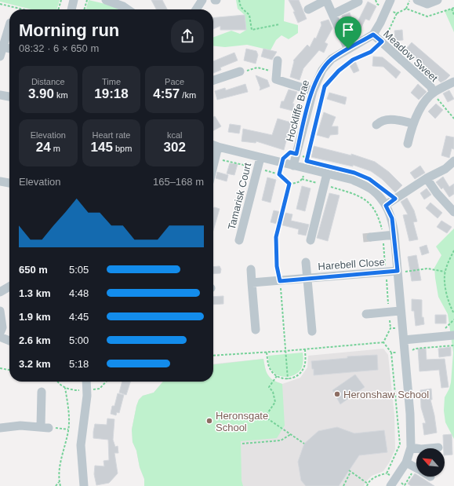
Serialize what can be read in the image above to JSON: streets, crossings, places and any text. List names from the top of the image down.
{
  "streets": {
    "street": [
      "Meadow Sweet",
      "Hockliffe Brae",
      "Tamarisk Court",
      "Harebell Close"
    ]
  },
  "crossings": [
    ["Meadow Sweet", "Hockliffe Brae"]
  ],
  "places": ["Heronshaw School", "Heronsgate School"],
  "north": "top left",
  "page": {
    "heading": ["Morning run", "08:32 · 6 × 650 m"],
    "stats": [
      ["Distance", "3.90 km"],
      ["Time", "19:18"],
      ["Pace", "4:57 /km"],
      ["Elevation", "24 m"],
      ["Heart rate", "145 bpm"],
      ["kcal", "302"]
    ],
    "chart": ["Elevation", "165–168 m"],
    "list": [
      {
        "name": "650 m",
        "note": "5:05"
      },
      {
        "name": "1.3 km",
        "note": "4:48"
      },
      {
        "name": "1.9 km",
        "note": "4:45"
      },
      {
        "name": "2.6 km",
        "note": "5:00"
      },
      {
        "name": "3.2 km",
        "note": "5:18"
      }
    ]
  }
}
